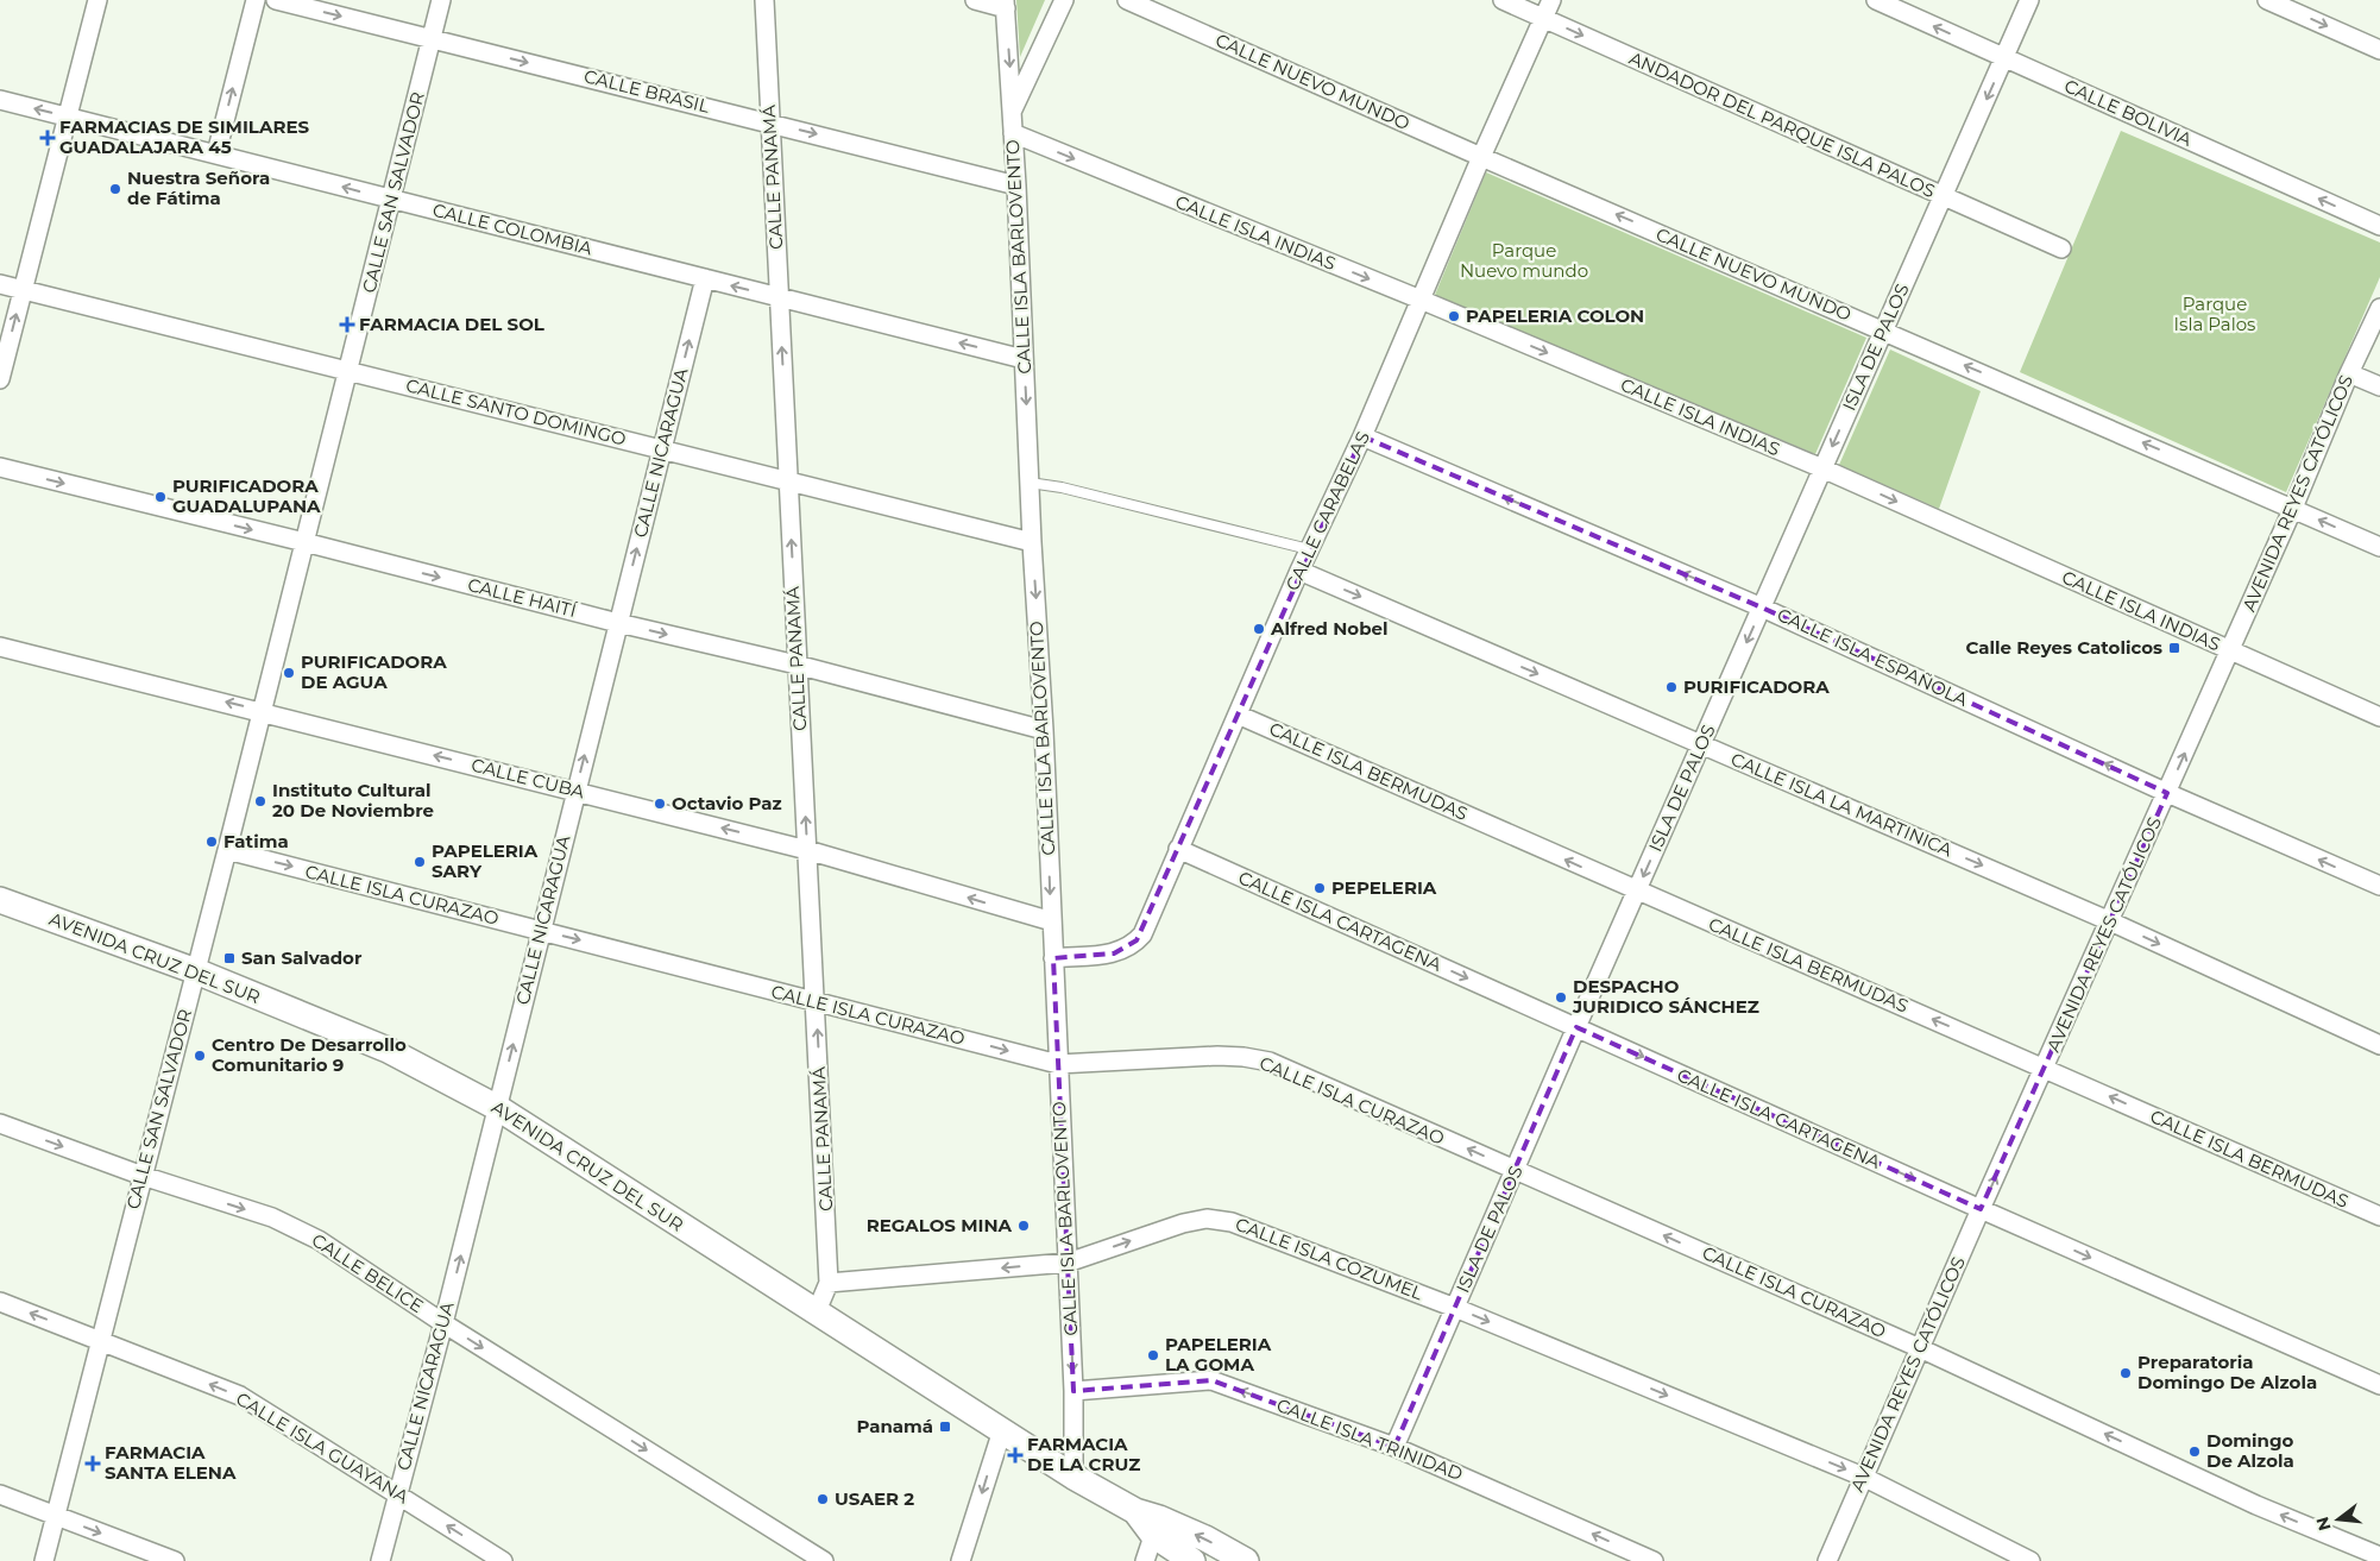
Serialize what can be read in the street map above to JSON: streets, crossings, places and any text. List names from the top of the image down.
{
  "streets": {
    "main road": ["AVENIDA CRUZ DEL SUR"],
    "street": [
      "CALLE NUEVO MUNDO",
      "CALLE BRASIL",
      "CALLE BOLIVIA",
      "ANDADOR DEL PARQUE ISLA PALOS",
      "CALLE PANAMÁ",
      "CALLE SAN SALVADOR",
      "CALLE COLOMBIA",
      "CALLE ISLA INDIAS",
      "CALLE ISLA BARLOVENTO",
      "ISLA DE PALOS",
      "CALLE SANTO DOMINGO",
      "CALLE NICARAGUA",
      "AVENIDA REYES CATÓLICOS",
      "CALLE CARABELAS",
      "CALLE HAITÍ",
      "CALLE ISLA ESPAÑOLA",
      "CALLE ISLA BERMUDAS",
      "CALLE CUBA",
      "CALLE ISLA LA MARTINICA",
      "CALLE ISLA CURAZAO",
      "CALLE ISLA CARTAGENA",
      "CALLE ISLA COZUMEL",
      "CALLE BELICE",
      "CALLE ISLA TRINIDAD",
      "CALLE ISLA GUAYANA"
    ]
  },
  "crossings": [
    ["CALLE NUEVO MUNDO", "ISLA DE PALOS"],
    ["CALLE NUEVO MUNDO", "AVENIDA REYES CATÓLICOS"],
    ["CALLE NUEVO MUNDO", "CALLE CARABELAS"],
    ["CALLE BRASIL", "CALLE PANAMÁ"],
    ["CALLE BRASIL", "CALLE SAN SALVADOR"],
    ["CALLE BRASIL", "CALLE ISLA BARLOVENTO"],
    ["CALLE BOLIVIA", "ISLA DE PALOS"],
    ["ANDADOR DEL PARQUE ISLA PALOS", "ISLA DE PALOS"],
    ["ANDADOR DEL PARQUE ISLA PALOS", "CALLE CARABELAS"],
    ["CALLE PANAMÁ", "CALLE COLOMBIA"],
    ["CALLE PANAMÁ", "CALLE SANTO DOMINGO"],
    ["CALLE PANAMÁ", "CALLE HAITÍ"],
    ["CALLE PANAMÁ", "CALLE CUBA"],
    ["CALLE PANAMÁ", "CALLE ISLA CURAZAO"],
    ["CALLE PANAMÁ", "AVENIDA CRUZ DEL SUR"],
    ["CALLE PANAMÁ", "CALLE ISLA COZUMEL"],
    ["CALLE SAN SALVADOR", "CALLE COLOMBIA"],
    ["CALLE SAN SALVADOR", "CALLE SANTO DOMINGO"],
    ["CALLE SAN SALVADOR", "CALLE HAITÍ"],
    ["CALLE SAN SALVADOR", "CALLE CUBA"],
    ["CALLE SAN SALVADOR", "CALLE ISLA CURAZAO"],
    ["CALLE SAN SALVADOR", "AVENIDA CRUZ DEL SUR"],
    ["CALLE SAN SALVADOR", "CALLE BELICE"],
    ["CALLE SAN SALVADOR", "CALLE ISLA GUAYANA"],
    ["CALLE COLOMBIA", "CALLE ISLA BARLOVENTO"],
    ["CALLE COLOMBIA", "CALLE NICARAGUA"],
    ["CALLE ISLA INDIAS", "CALLE ISLA BARLOVENTO"],
    ["CALLE ISLA INDIAS", "ISLA DE PALOS"],
    ["CALLE ISLA INDIAS", "AVENIDA REYES CATÓLICOS"],
    ["CALLE ISLA INDIAS", "CALLE CARABELAS"],
    ["CALLE ISLA BARLOVENTO", "CALLE SANTO DOMINGO"],
    ["CALLE ISLA BARLOVENTO", "CALLE CARABELAS"],
    ["CALLE ISLA BARLOVENTO", "CALLE HAITÍ"],
    ["CALLE ISLA BARLOVENTO", "CALLE CUBA"],
    ["CALLE ISLA BARLOVENTO", "CALLE ISLA CURAZAO"],
    ["CALLE ISLA BARLOVENTO", "AVENIDA CRUZ DEL SUR"],
    ["CALLE ISLA BARLOVENTO", "CALLE ISLA COZUMEL"],
    ["CALLE ISLA BARLOVENTO", "CALLE ISLA TRINIDAD"],
    ["ISLA DE PALOS", "CALLE ISLA ESPAÑOLA"],
    ["ISLA DE PALOS", "CALLE ISLA BERMUDAS"],
    ["ISLA DE PALOS", "CALLE ISLA LA MARTINICA"],
    ["ISLA DE PALOS", "CALLE ISLA CURAZAO"],
    ["ISLA DE PALOS", "CALLE ISLA CARTAGENA"],
    ["ISLA DE PALOS", "CALLE ISLA COZUMEL"],
    ["ISLA DE PALOS", "CALLE ISLA TRINIDAD"],
    ["CALLE SANTO DOMINGO", "CALLE NICARAGUA"],
    ["CALLE NICARAGUA", "CALLE HAITÍ"],
    ["CALLE NICARAGUA", "CALLE CUBA"],
    ["CALLE NICARAGUA", "CALLE ISLA CURAZAO"],
    ["CALLE NICARAGUA", "AVENIDA CRUZ DEL SUR"],
    ["CALLE NICARAGUA", "CALLE BELICE"],
    ["CALLE NICARAGUA", "CALLE ISLA GUAYANA"],
    ["AVENIDA REYES CATÓLICOS", "CALLE ISLA ESPAÑOLA"],
    ["AVENIDA REYES CATÓLICOS", "CALLE ISLA BERMUDAS"],
    ["AVENIDA REYES CATÓLICOS", "CALLE ISLA LA MARTINICA"],
    ["AVENIDA REYES CATÓLICOS", "CALLE ISLA CURAZAO"],
    ["AVENIDA REYES CATÓLICOS", "CALLE ISLA CARTAGENA"],
    ["AVENIDA REYES CATÓLICOS", "CALLE ISLA COZUMEL"],
    ["CALLE CARABELAS", "CALLE ISLA ESPAÑOLA"],
    ["CALLE CARABELAS", "CALLE ISLA BERMUDAS"],
    ["CALLE CARABELAS", "CALLE ISLA LA MARTINICA"],
    ["CALLE CARABELAS", "CALLE ISLA CARTAGENA"]
  ],
  "one_way": [
    "CALLE NUEVO MUNDO",
    "CALLE BRASIL",
    "CALLE BOLIVIA",
    "ANDADOR DEL PARQUE ISLA PALOS",
    "CALLE PANAMÁ",
    "CALLE COLOMBIA",
    "CALLE ISLA INDIAS",
    "CALLE ISLA BARLOVENTO",
    "ISLA DE PALOS",
    "CALLE NICARAGUA",
    "CALLE HAITÍ",
    "CALLE ISLA ESPAÑOLA",
    "CALLE ISLA BERMUDAS",
    "CALLE CUBA",
    "CALLE ISLA LA MARTINICA",
    "CALLE ISLA CARTAGENA",
    "CALLE BELICE",
    "CALLE ISLA TRINIDAD",
    "CALLE ISLA GUAYANA"
  ],
  "parks": ["Parque Nuevo mundo", "Parque Isla Palos"],
  "places": {
    "health": [
      "FARMACIAS DE SIMILARES GUADALAJARA 45",
      "FARMACIA DEL SOL",
      "FARMACIA DE LA CRUZ",
      "FARMACIA SANTA ELENA"
    ],
    "other": [
      "Nuestra Señora de Fátima",
      "PAPELERIA COLON",
      "PURIFICADORA GUADALUPANA",
      "Alfred Nobel",
      "PURIFICADORA DE AGUA",
      "PURIFICADORA",
      "Instituto Cultural 20 De Noviembre",
      "Octavio Paz",
      "Fatima",
      "PAPELERIA SARY",
      "PEPELERIA",
      "DESPACHO JURIDICO SÁNCHEZ",
      "Centro De Desarrollo Comunitario 9",
      "REGALOS MINA",
      "PAPELERIA LA GOMA",
      "Preparatoria Domingo De Alzola",
      "Domingo De Alzola",
      "USAER 2"
    ],
    "transit": ["Calle Reyes Catolicos", "San Salvador", "Panamá"]
  },
  "north": "left"
}
